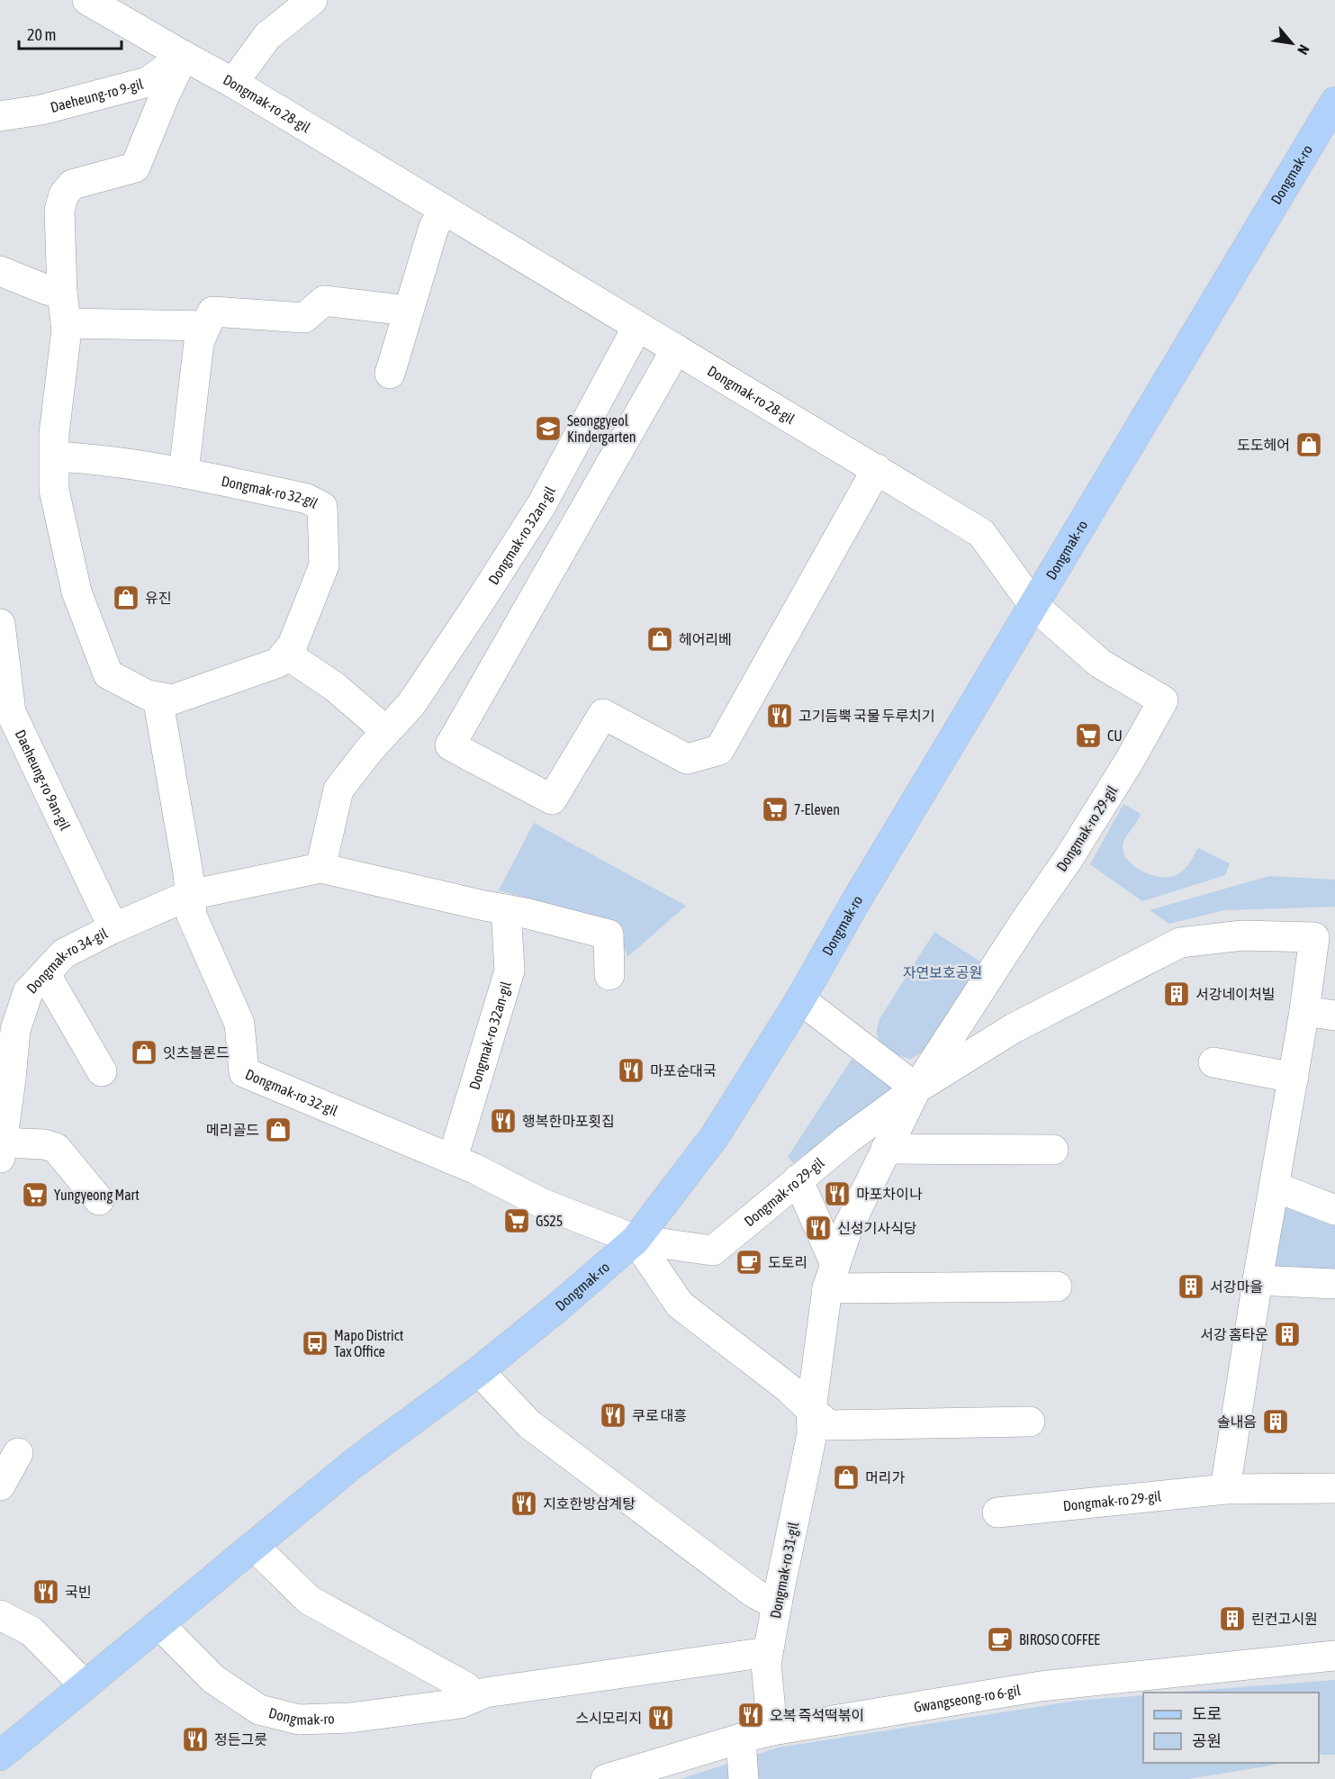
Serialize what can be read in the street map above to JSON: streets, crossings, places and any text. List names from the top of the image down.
{
  "streets": {
    "main road": ["Dongmak-ro"],
    "street": [
      "Daeheung-ro 9-gil",
      "Dongmak-ro 28-gil",
      "Dongmak-ro 32-gil",
      "Dongmak-ro 32an-gil",
      "Daeheung-ro 9an-gil",
      "Dongmak-ro 29-gil",
      "Dongmak-ro 34-gil",
      "Dongmak-ro 31-gil",
      "Gwangseong-ro 6-gil"
    ]
  },
  "crossings": [
    ["Daeheung-ro 9-gil", "Dongmak-ro 28-gil"],
    ["Daeheung-ro 9-gil", "Dongmak-ro 32-gil"],
    ["Dongmak-ro 28-gil", "Dongmak-ro"],
    ["Dongmak-ro 28-gil", "Dongmak-ro 32-gil"],
    ["Dongmak-ro 28-gil", "Dongmak-ro 32an-gil"],
    ["Dongmak-ro 28-gil", "Dongmak-ro 29-gil"],
    ["Dongmak-ro", "Dongmak-ro 32-gil"],
    ["Dongmak-ro", "Dongmak-ro 29-gil"],
    ["Dongmak-ro", "Dongmak-ro 31-gil"],
    ["Dongmak-ro 32-gil", "Dongmak-ro 32an-gil"],
    ["Dongmak-ro 32-gil", "Dongmak-ro 29-gil"],
    ["Dongmak-ro 32-gil", "Dongmak-ro 34-gil"],
    ["Daeheung-ro 9an-gil", "Dongmak-ro 34-gil"],
    ["Dongmak-ro 31-gil", "Gwangseong-ro 6-gil"]
  ],
  "parks": ["자연보호공원"],
  "places": {
    "school or university": ["Seonggyeol Kindergarten"],
    "shop": [
      "도도헤어",
      "유진",
      "헤어리베",
      "잇츠블론드",
      "메리골드",
      "머리가"
    ],
    "restaurant": [
      "고기듬뿍 국물 두루치기",
      "마포순대국",
      "행복한마포횟집",
      "마포차이나",
      "신성기사식당",
      "쿠로 대흥",
      "지호한방삼계탕",
      "국빈",
      "오복 즉석떡볶이",
      "스시모리지",
      "정든그릇"
    ],
    "supermarket": [
      "CU",
      "7-Eleven",
      "Yungyeong Mart",
      "GS25"
    ],
    "building": [
      "서강네이처빌",
      "서강마을",
      "서강 홈타운",
      "솔내음",
      "린컨고시원"
    ],
    "cafe": ["도토리", "BIROSO COFFEE"],
    "bus stop": ["Mapo District Tax Office"]
  },
  "legend": ["도로", "공원"],
  "scale_bar": "20 m",
  "north": "bottom right"
}
